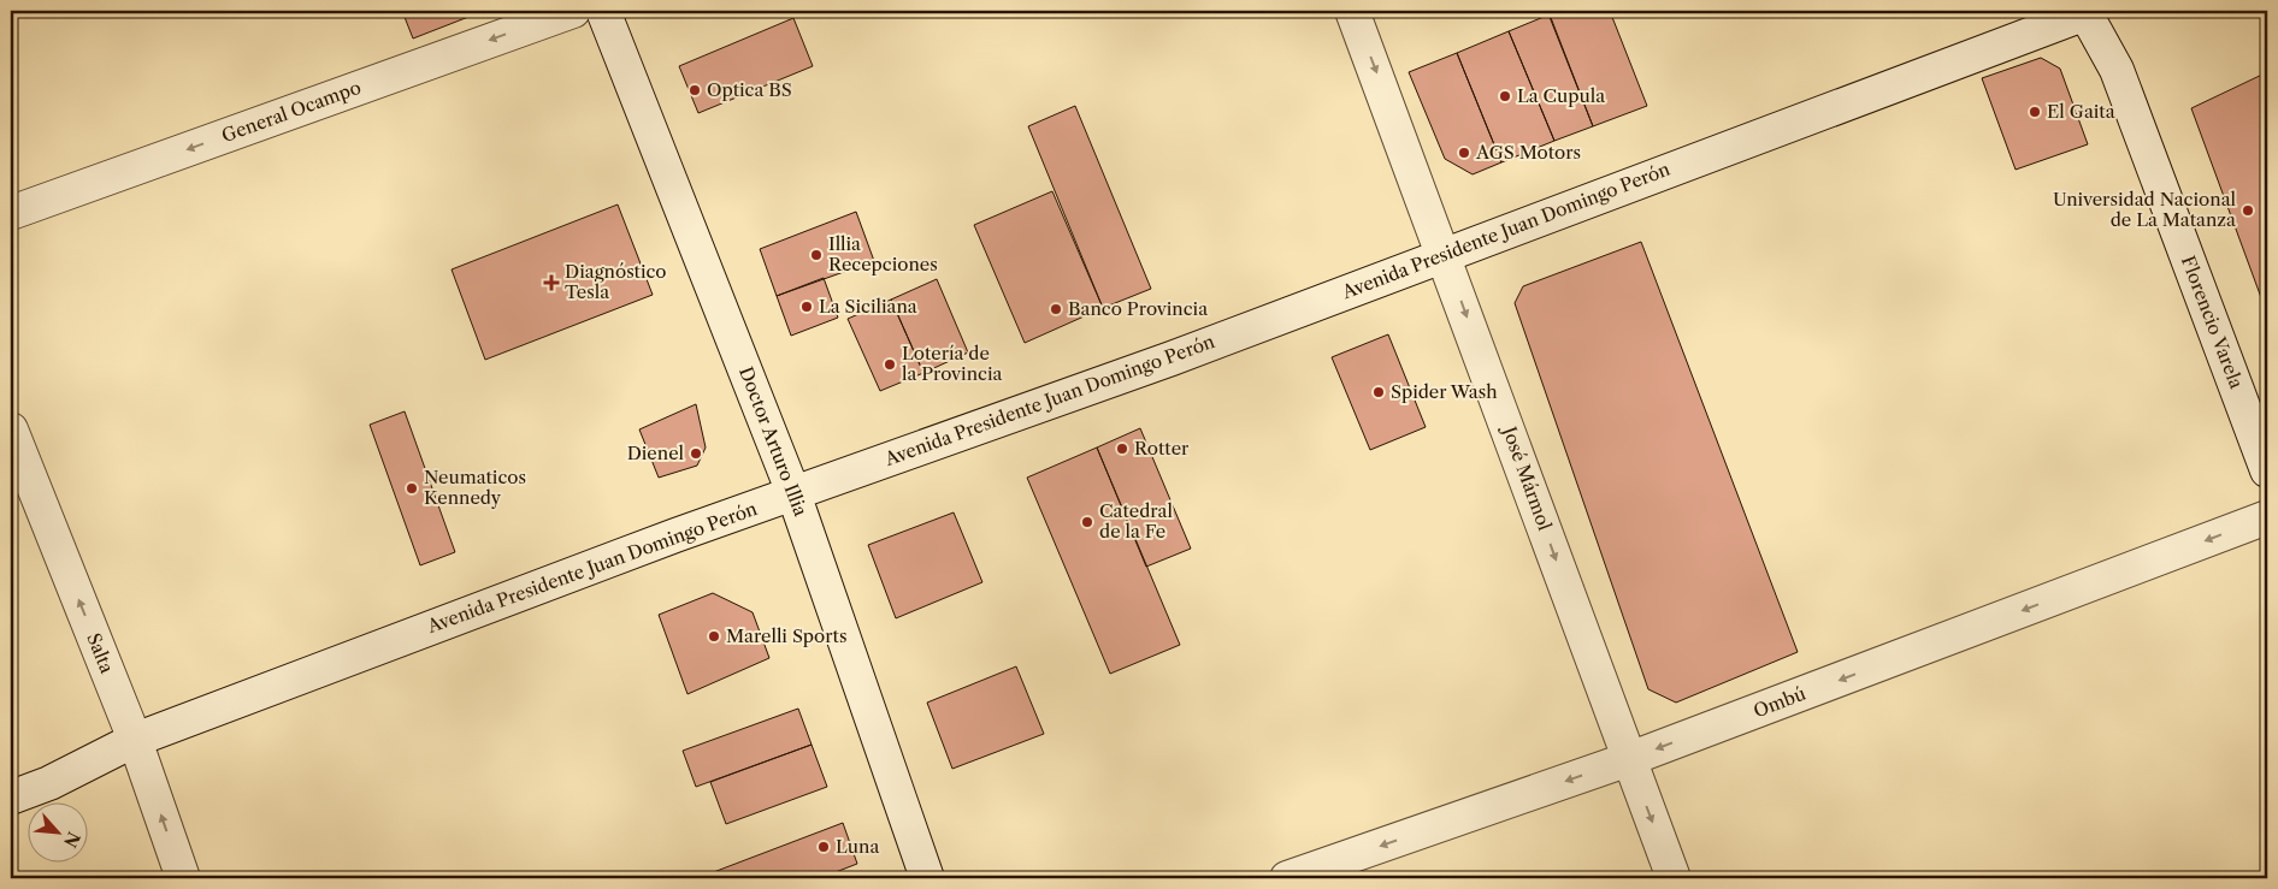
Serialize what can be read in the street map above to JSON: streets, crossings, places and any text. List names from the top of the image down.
{
  "streets": {
    "main road": [
      "General Ocampo",
      "Avenida Presidente Juan Domingo Perón",
      "Florencio Varela",
      "Doctor Arturo Illia",
      "José Mármol",
      "Salta",
      "Ombú"
    ]
  },
  "crossings": [
    ["Avenida Presidente Juan Domingo Perón", "Florencio Varela"],
    ["Avenida Presidente Juan Domingo Perón", "Doctor Arturo Illia"],
    ["Avenida Presidente Juan Domingo Perón", "José Mármol"],
    ["Avenida Presidente Juan Domingo Perón", "Salta"],
    ["José Mármol", "Ombú"]
  ],
  "one_way": [
    "General Ocampo",
    "José Mármol",
    "Salta",
    "Ombú"
  ],
  "places": {
    "other": [
      "Optica BS",
      "La Cupula",
      "El Gaita",
      "AGS Motors",
      "Universidad Nacional de La Matanza",
      "Illia Recepciones",
      "La Siciliana",
      "Banco Provincia",
      "Lotería de la Provincia",
      "Spider Wash",
      "Rotter",
      "Dienel",
      "Neumaticos Kennedy",
      "Catedral de la Fe",
      "Marelli Sports",
      "Luna"
    ],
    "health": ["Diagnóstico Tesla"]
  },
  "north": "bottom right"
}
